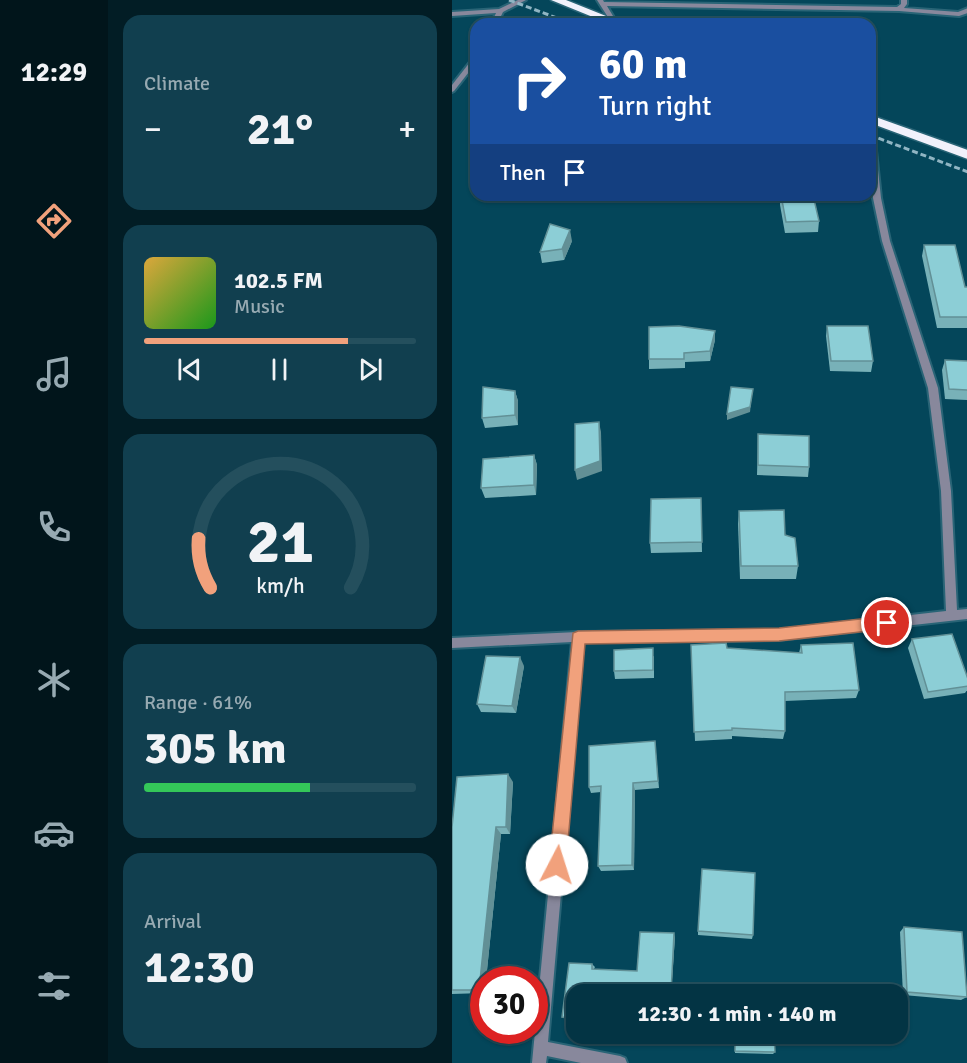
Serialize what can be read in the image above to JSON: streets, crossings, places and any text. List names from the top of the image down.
{
  "page": {
    "tabs": "12:29",
    "tile": [
      "Climate",
      ["Range · 61%", "305 km"],
      ["Arrival", "12:30"]
    ],
    "turn": ["60 m", "Turn right"],
    "heat": ["−", "21°", "+"],
    "then": "Then",
    "song": ["102.5 FM", "Music"],
    "limit": "30",
    "trip": "12:30 · 1 min · 140 m",
    "gauge": ["21", "km/h"]
  }
}
